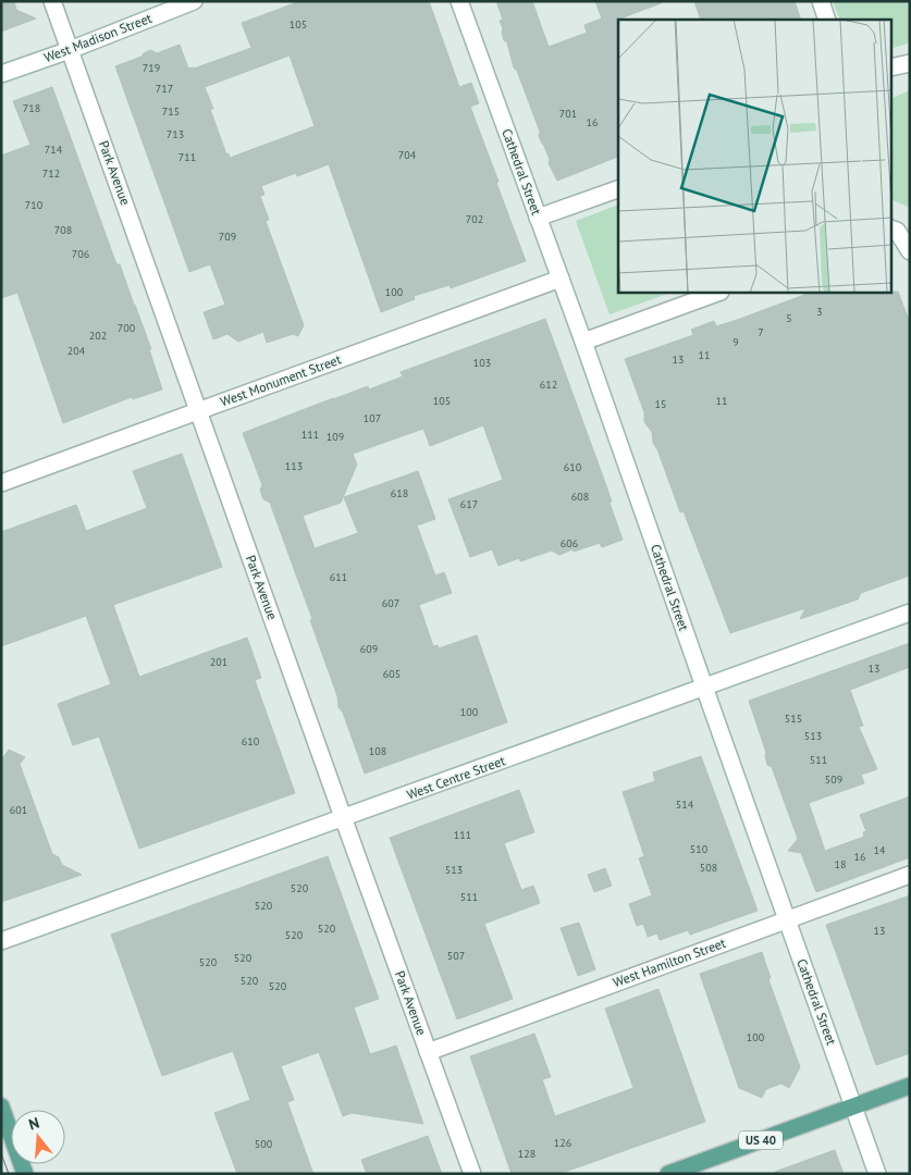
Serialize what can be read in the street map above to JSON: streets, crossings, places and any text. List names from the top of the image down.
{
  "streets": {
    "main road": ["US 40"],
    "street": [
      "West Madison Street",
      "Cathedral Street",
      "Park Avenue",
      "West Monument Street",
      "West Centre Street",
      "West Hamilton Street"
    ]
  },
  "crossings": [
    ["West Madison Street", "Park Avenue"],
    ["Cathedral Street", "West Monument Street"],
    ["Cathedral Street", "West Centre Street"],
    ["Cathedral Street", "West Hamilton Street"],
    ["Cathedral Street", "US 40"],
    ["Park Avenue", "West Monument Street"],
    ["Park Avenue", "West Centre Street"],
    ["Park Avenue", "West Hamilton Street"]
  ],
  "house_numbers": [
    "105",
    "719",
    "717",
    "718",
    "715",
    "701",
    "16",
    "713",
    "714",
    "704",
    "711",
    "712",
    "710",
    "702",
    "708",
    "709",
    "706",
    "100",
    "3",
    "5",
    "700",
    "7",
    "202",
    "9",
    "204",
    "11",
    "13",
    "103",
    "612",
    "105",
    "11",
    "15",
    "107",
    "111",
    "109",
    "113",
    "610",
    "618",
    "608",
    "617",
    "606",
    "611",
    "607",
    "609",
    "201",
    "13",
    "605",
    "100",
    "515",
    "513",
    "610",
    "108",
    "511",
    "509",
    "514",
    "601",
    "111",
    "510",
    "14",
    "16",
    "18",
    "508",
    "513",
    "520",
    "511",
    "520",
    "520",
    "13",
    "520",
    "507",
    "520",
    "520",
    "520",
    "520",
    "100",
    "126",
    "500",
    "128"
  ],
  "north": "top"
}
